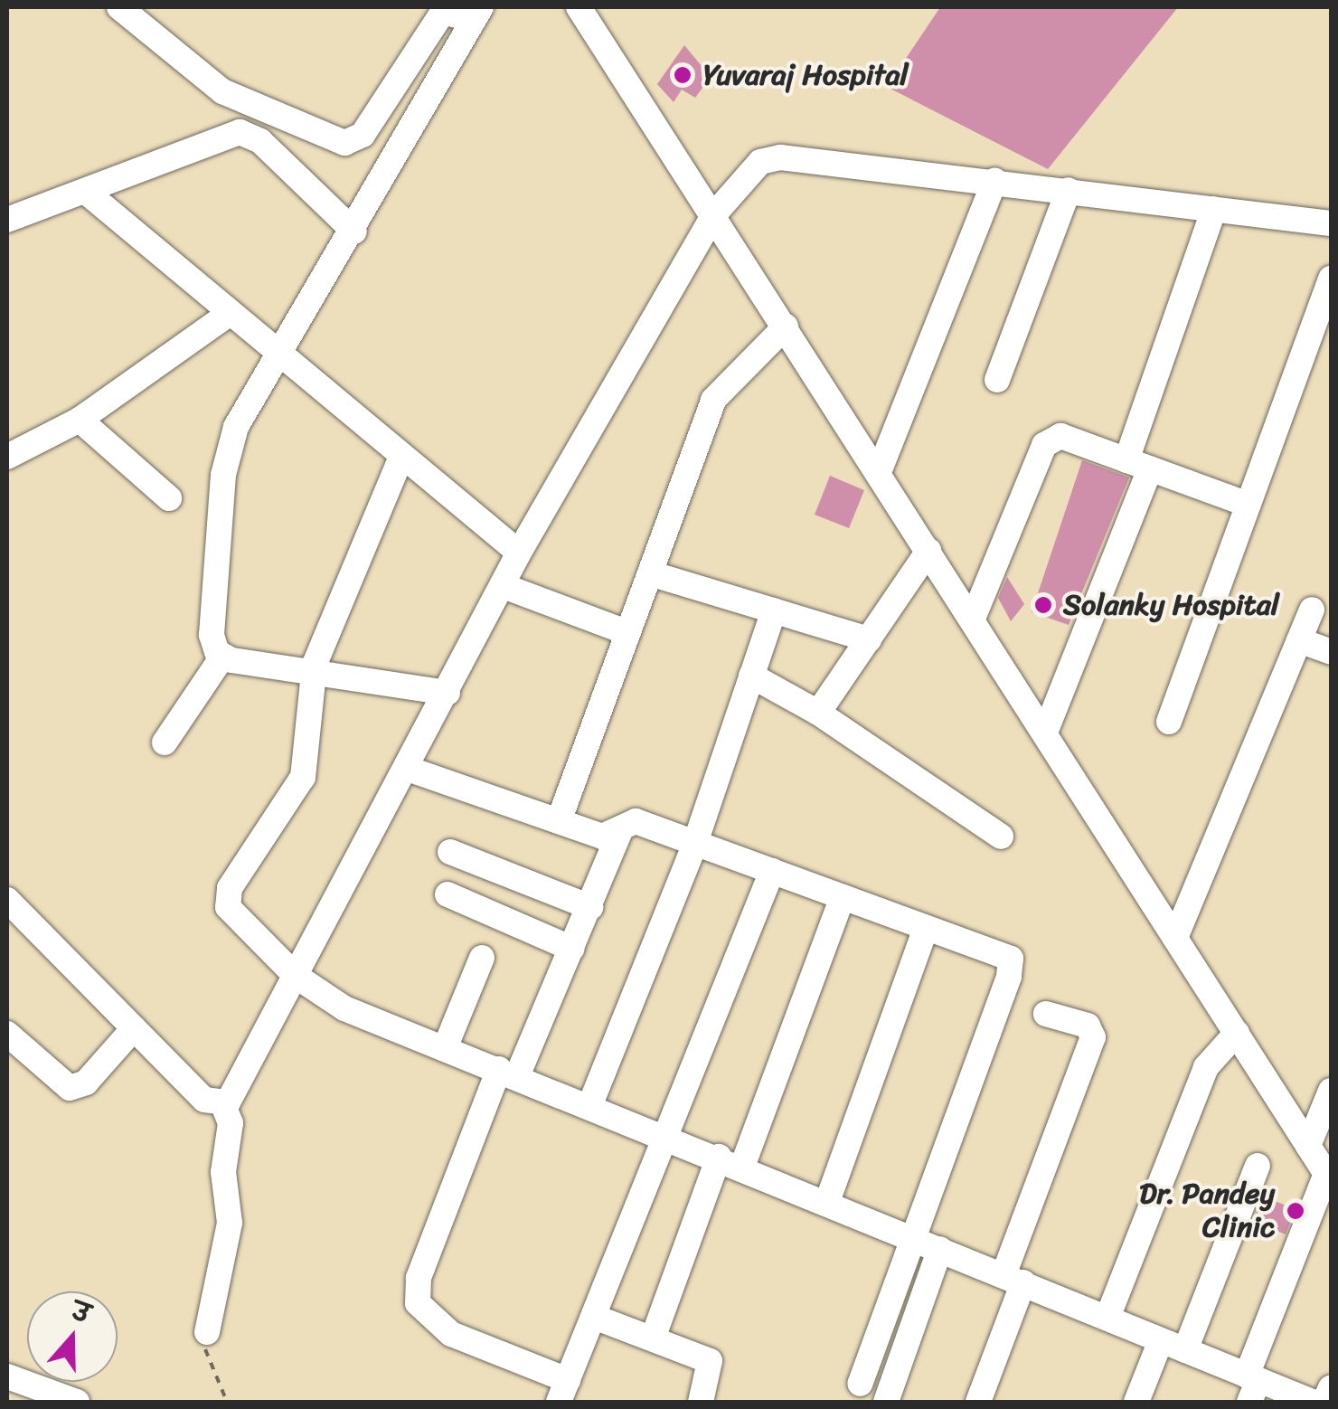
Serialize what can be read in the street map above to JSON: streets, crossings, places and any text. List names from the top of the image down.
{
  "places": ["Yuvaraj Hospital", "Solanky Hospital", "Dr. Pandey Clinic"],
  "north": "top"
}
